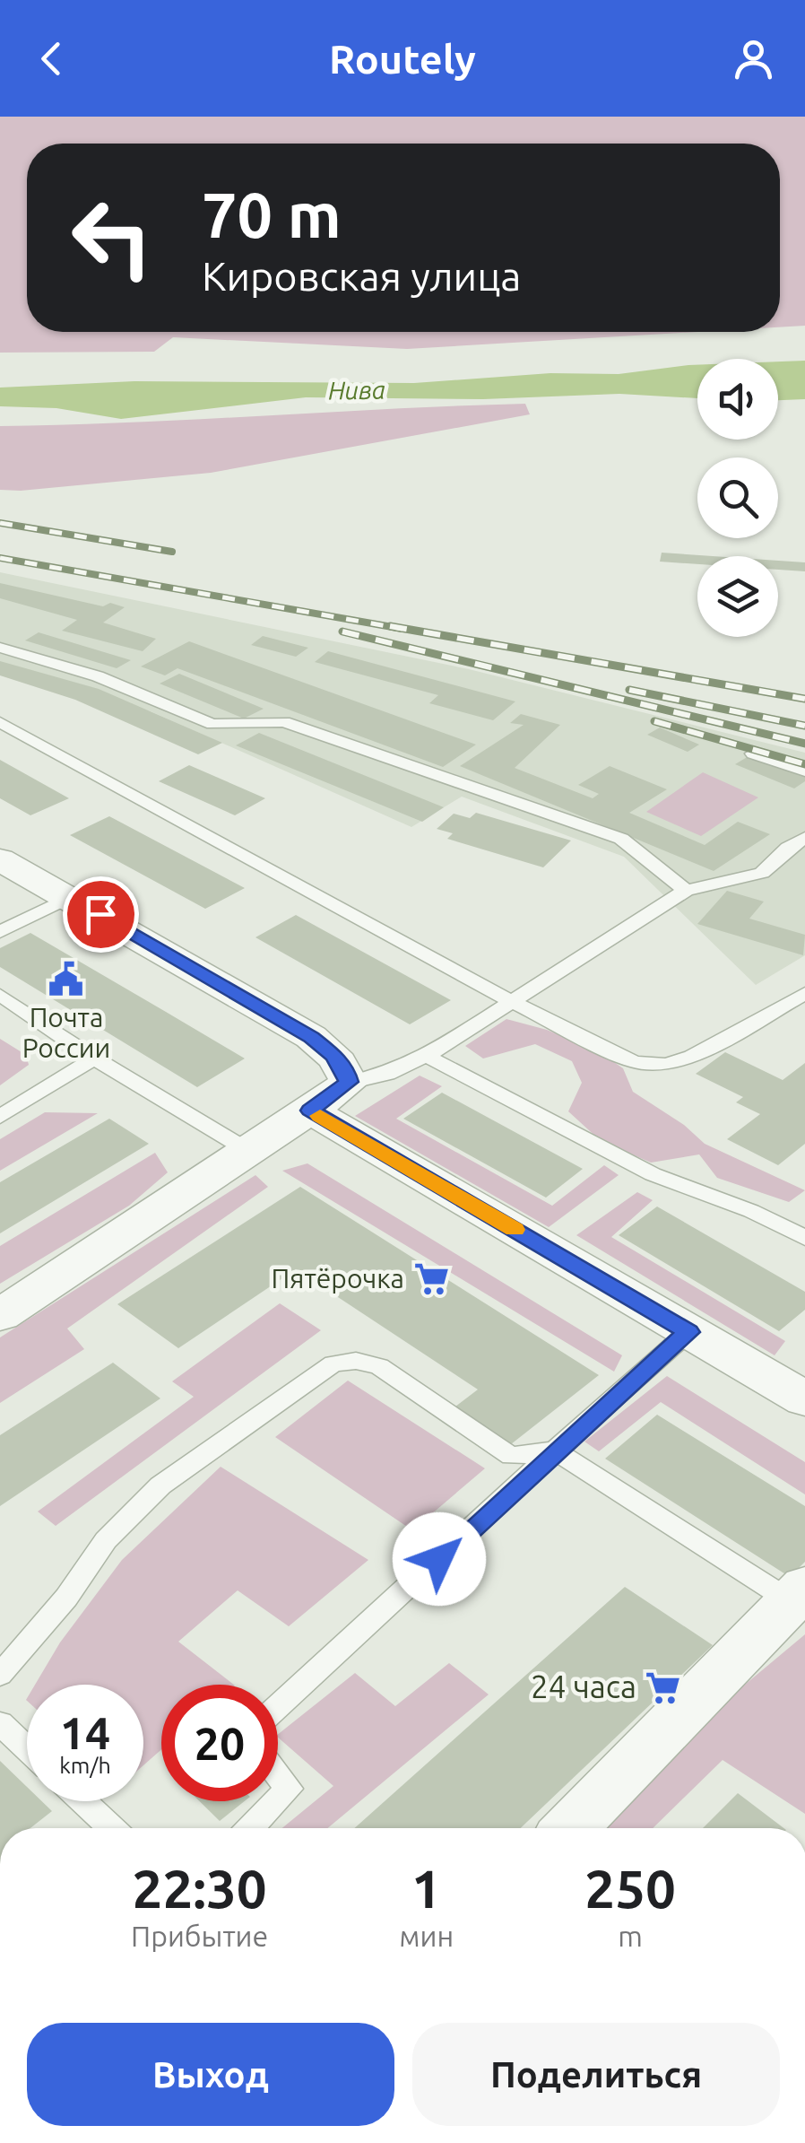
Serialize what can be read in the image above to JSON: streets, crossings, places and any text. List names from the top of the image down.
{
  "water": ["Нива"],
  "places": {
    "public building": ["Почта России"],
    "supermarket": ["Пятёрочка", "24 часа"]
  },
  "page": {
    "header": "Routely",
    "turn": ["70 m", "Кировская улица"],
    "speed": "14 km/h",
    "limit": "20",
    "eta": [
      "22:30",
      "Прибытие",
      "1",
      "мин",
      "250",
      "m"
    ],
    "buttons": ["Выход", "Поделиться"]
  }
}
